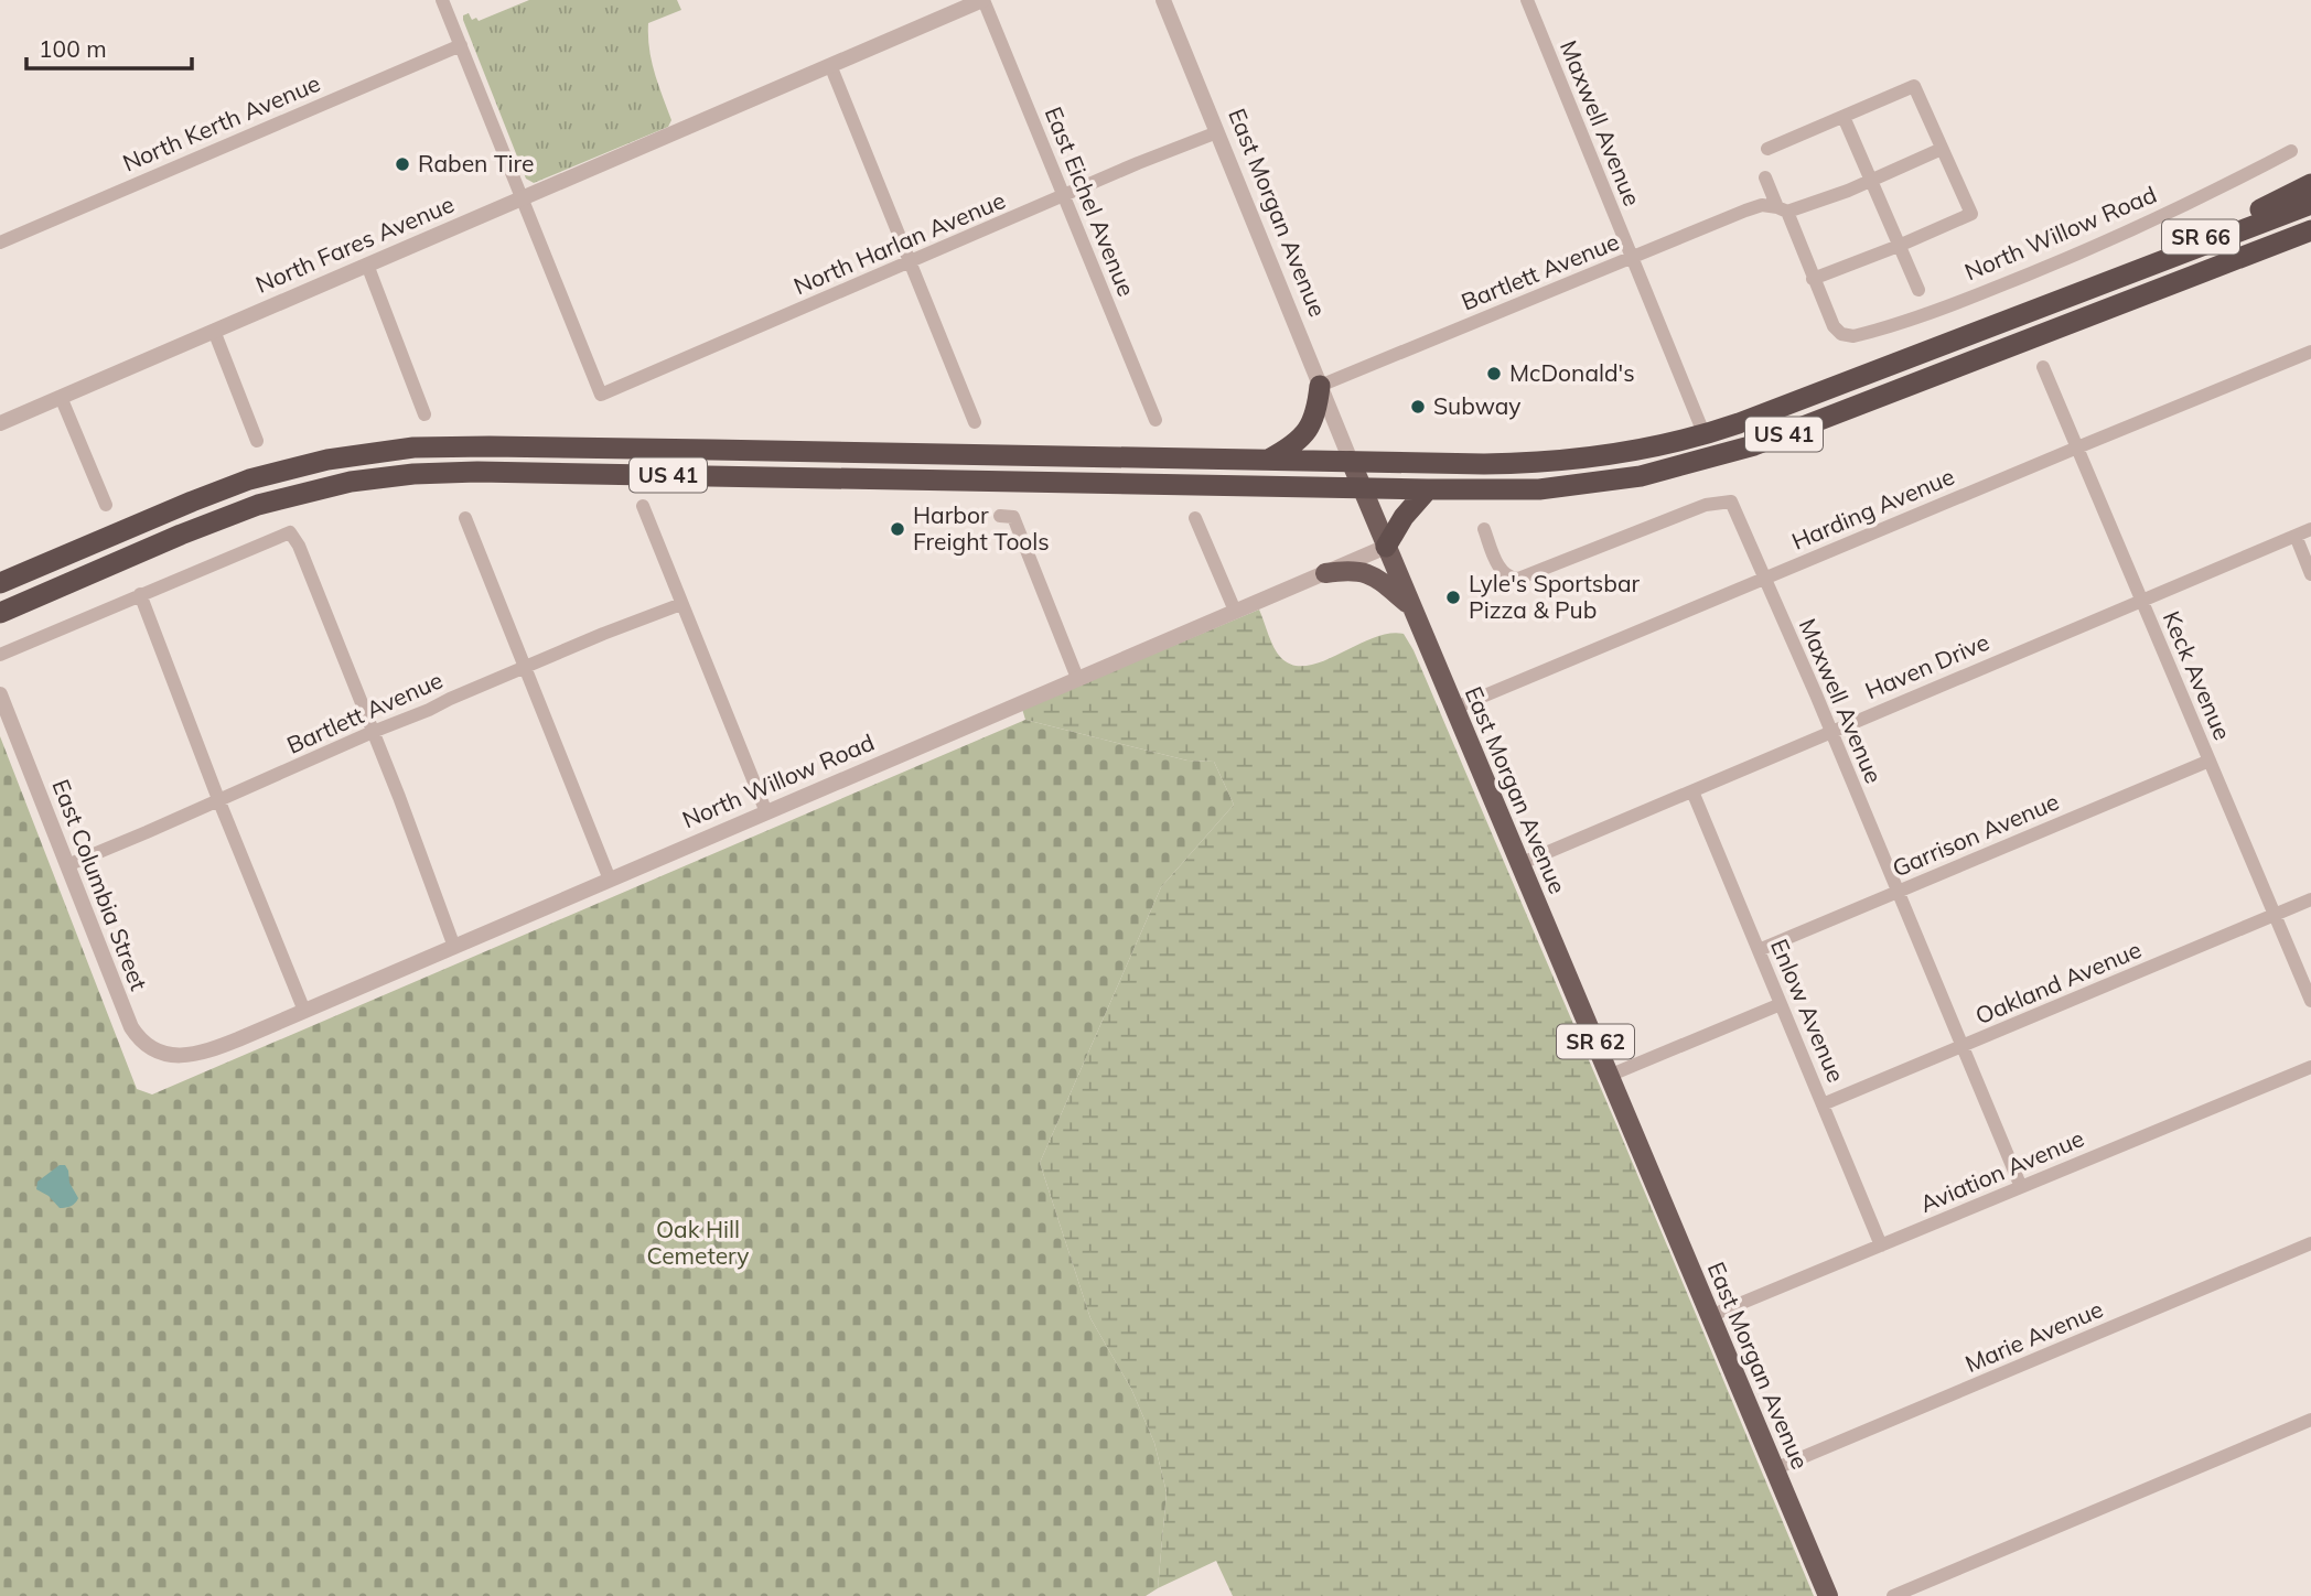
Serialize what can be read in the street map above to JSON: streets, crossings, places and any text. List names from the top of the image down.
{
  "streets": {
    "highway": ["SR 66", "US 41"],
    "main road": ["East Morgan Avenue", "SR 62"],
    "street": [
      "North Kerth Avenue",
      "Maxwell Avenue",
      "East Eichel Avenue",
      "North Willow Road",
      "North Harlan Avenue",
      "North Fares Avenue",
      "Bartlett Avenue",
      "Harding Avenue",
      "Haven Drive",
      "Keck Avenue",
      "Garrison Avenue",
      "East Columbia Street",
      "Oakland Avenue",
      "Enlow Avenue",
      "Aviation Avenue",
      "Marie Avenue"
    ]
  },
  "crossings": [
    ["Maxwell Avenue", "Bartlett Avenue"],
    ["Maxwell Avenue", "US 41"],
    ["Maxwell Avenue", "Harding Avenue"],
    ["Maxwell Avenue", "Haven Drive"],
    ["Maxwell Avenue", "Garrison Avenue"],
    ["Maxwell Avenue", "Oakland Avenue"],
    ["Maxwell Avenue", "Aviation Avenue"],
    ["East Eichel Avenue", "North Harlan Avenue"],
    ["East Eichel Avenue", "North Fares Avenue"],
    ["East Morgan Avenue", "North Willow Road"],
    ["East Morgan Avenue", "North Harlan Avenue"],
    ["East Morgan Avenue", "Bartlett Avenue"],
    ["East Morgan Avenue", "US 41"],
    ["East Morgan Avenue", "Harding Avenue"],
    ["East Morgan Avenue", "Haven Drive"],
    ["East Morgan Avenue", "Aviation Avenue"],
    ["East Morgan Avenue", "Marie Avenue"],
    ["North Willow Road", "East Columbia Street"],
    ["SR 66", "US 41"],
    ["North Harlan Avenue", "North Fares Avenue"],
    ["Bartlett Avenue", "East Columbia Street"],
    ["Harding Avenue", "Keck Avenue"],
    ["Haven Drive", "Keck Avenue"],
    ["Haven Drive", "Enlow Avenue"],
    ["Keck Avenue", "Garrison Avenue"],
    ["Keck Avenue", "Oakland Avenue"],
    ["Garrison Avenue", "Enlow Avenue"],
    ["Oakland Avenue", "Enlow Avenue"],
    ["Enlow Avenue", "Aviation Avenue"]
  ],
  "parks": ["Oak Hill Cemetery"],
  "places": [
    "Raben Tire",
    "McDonald's",
    "Subway",
    "Harbor Freight Tools",
    "Lyle's Sportsbar Pizza & Pub"
  ],
  "scale_bar": "100 m"
}
